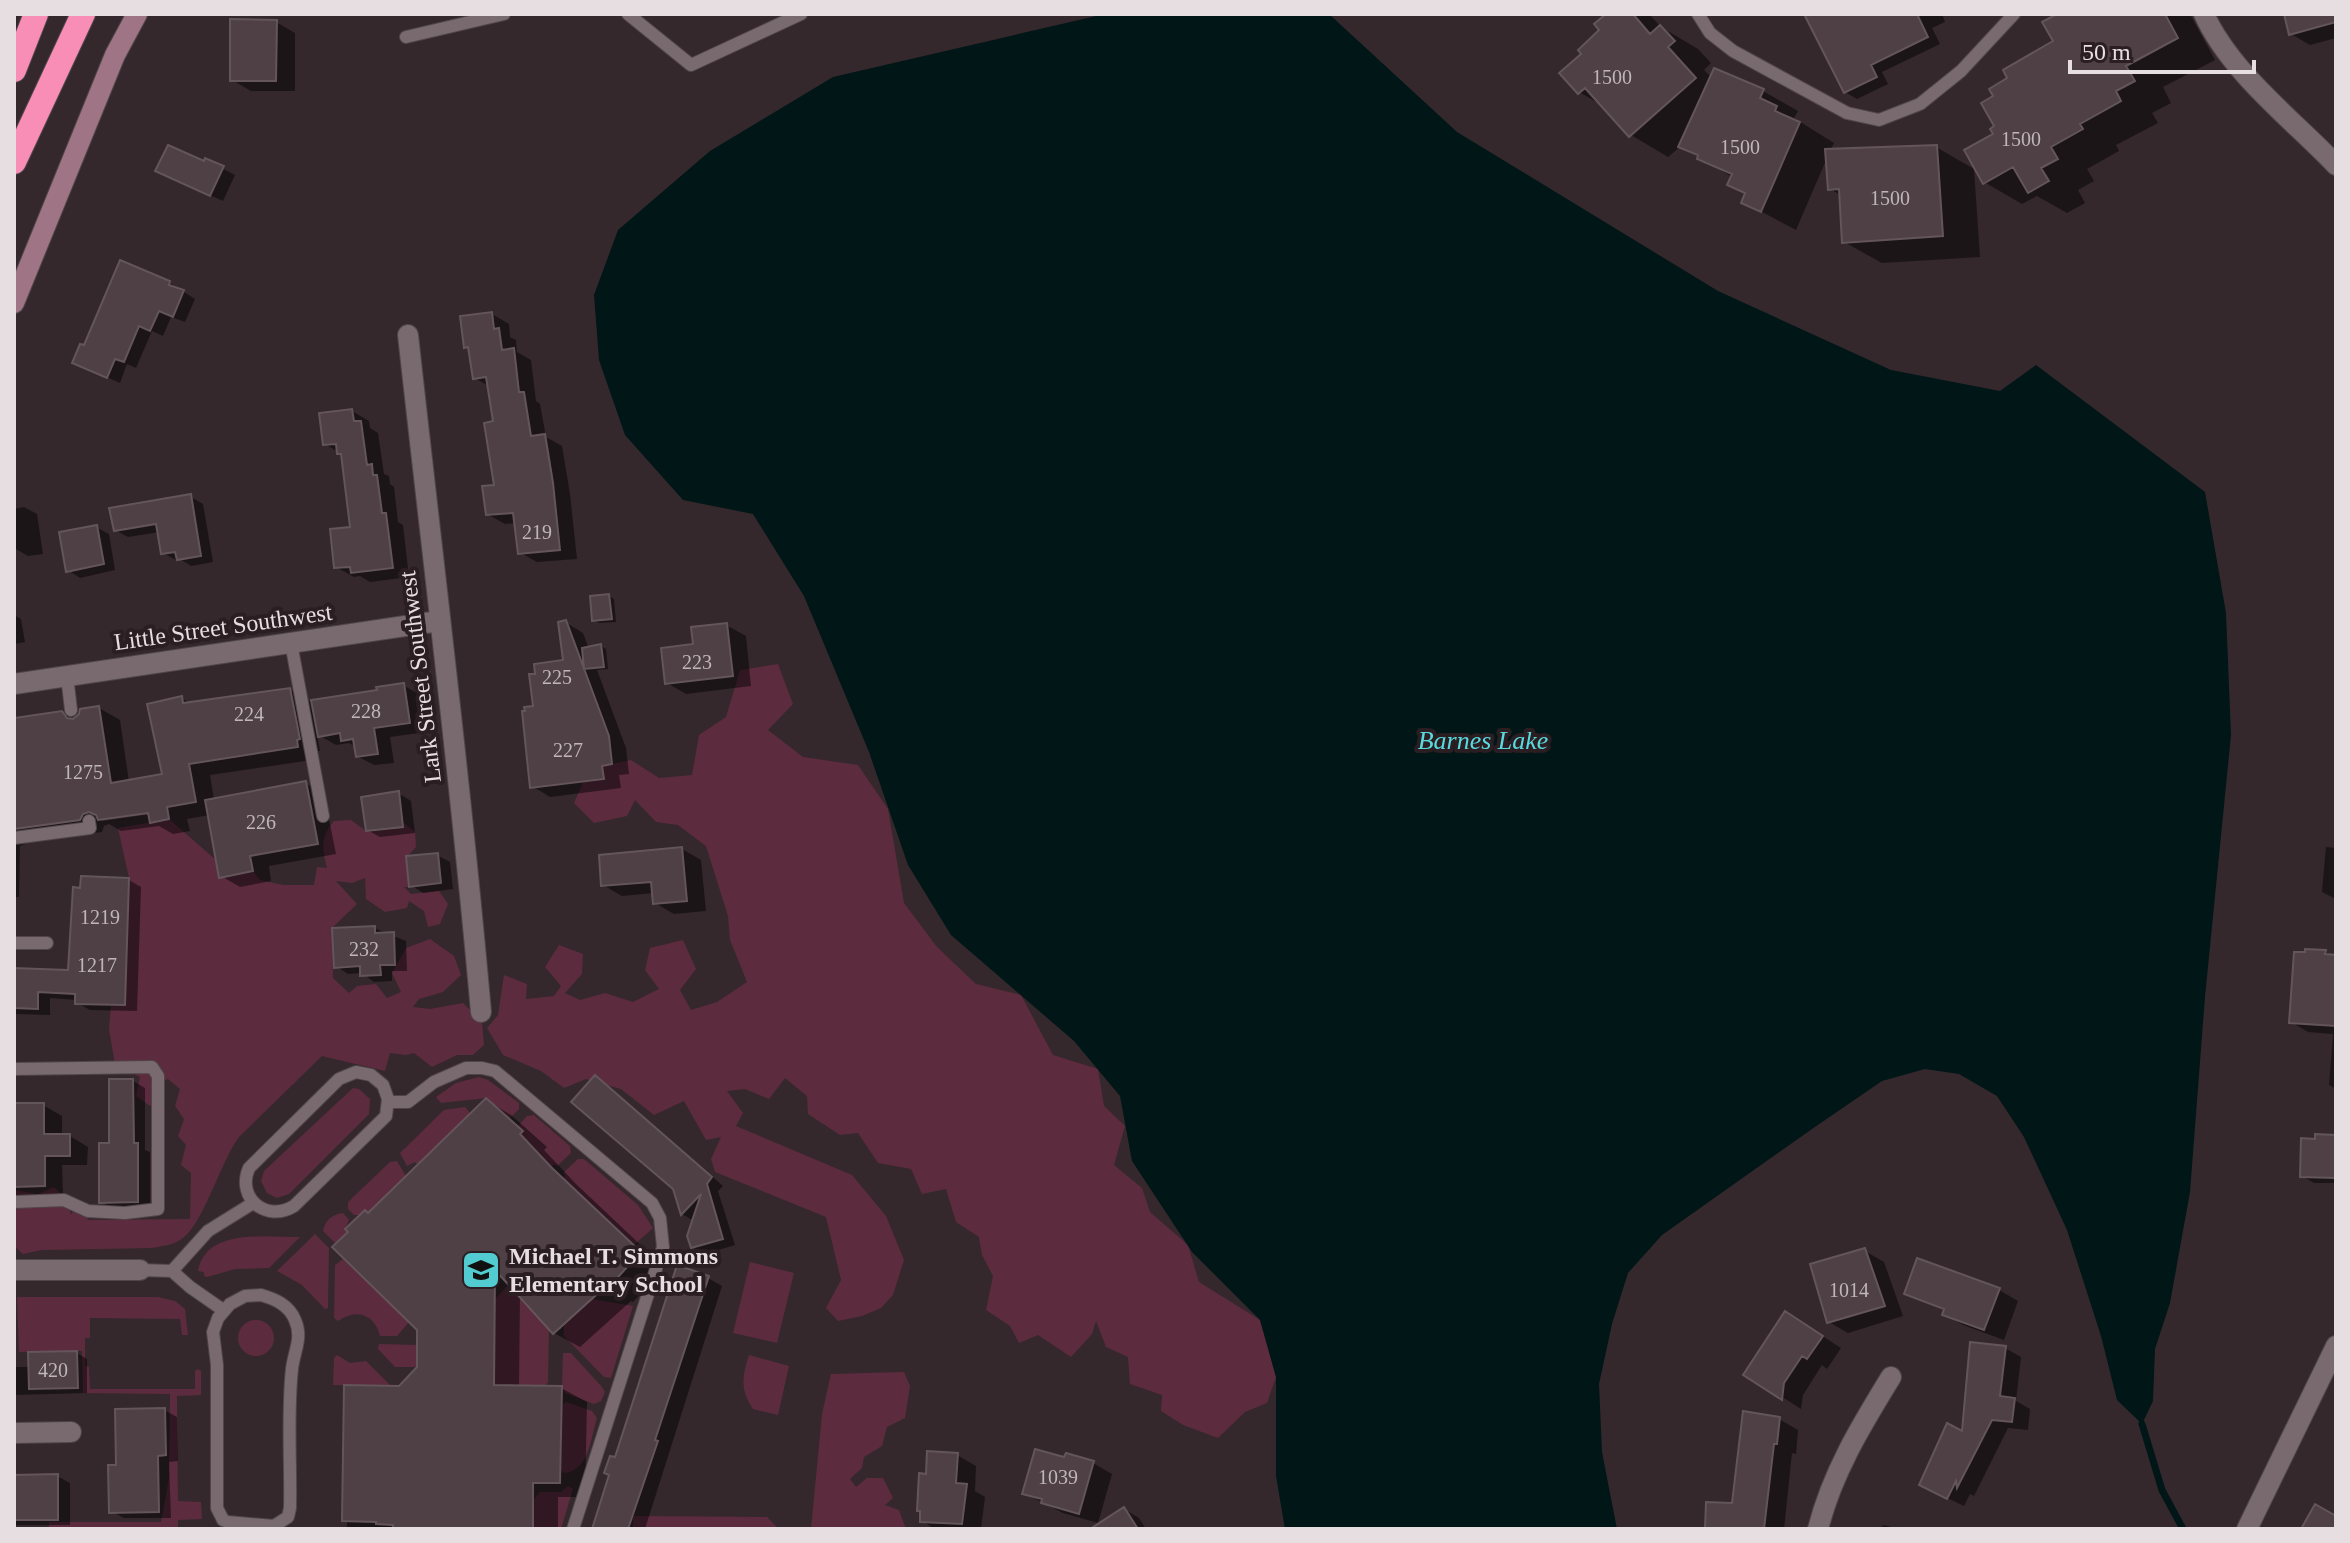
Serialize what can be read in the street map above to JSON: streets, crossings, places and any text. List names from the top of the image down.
{
  "streets": {
    "street": ["Little Street Southwest", "Lark Street Southwest"]
  },
  "crossings": [
    ["Little Street Southwest", "Lark Street Southwest"]
  ],
  "water": ["Barnes Lake"],
  "places": {
    "school or university": ["Michael T. Simmons Elementary School"]
  },
  "house_numbers": [
    "1500",
    "1500",
    "1500",
    "1500",
    "219",
    "223",
    "225",
    "228",
    "224",
    "227",
    "1275",
    "226",
    "1219",
    "232",
    "1217",
    "1014",
    "420",
    "1039"
  ],
  "scale_bar": "50 m"
}
